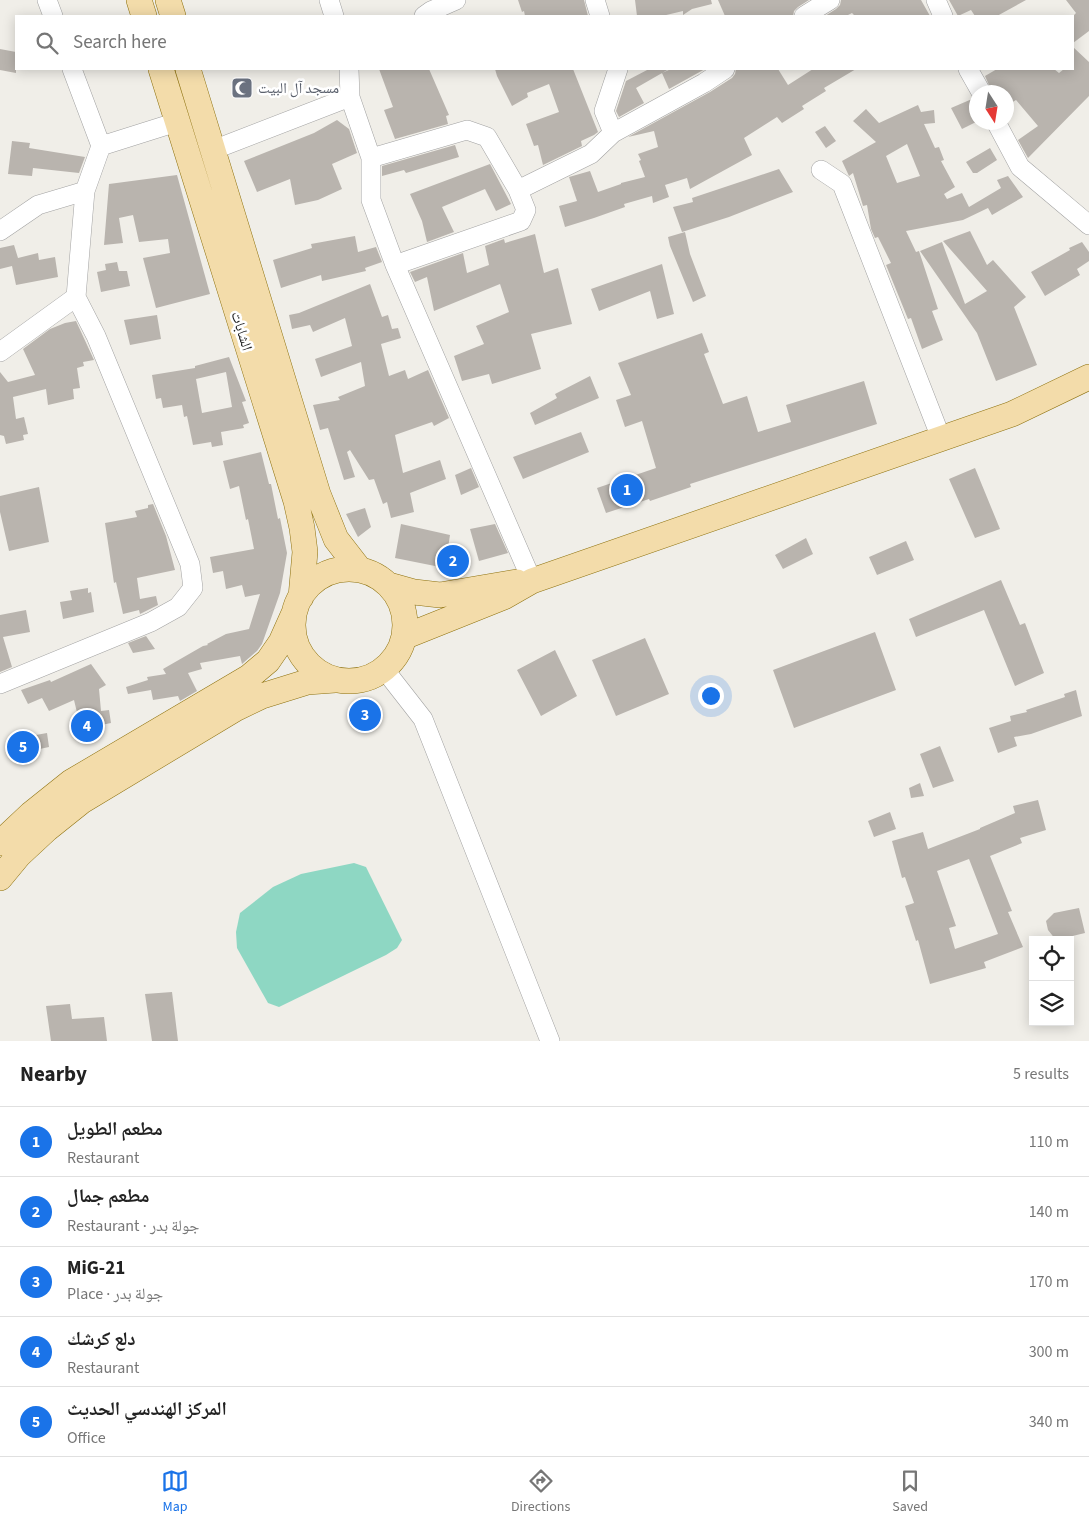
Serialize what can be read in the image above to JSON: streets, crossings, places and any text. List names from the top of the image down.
{
  "streets": {
    "main road": ["الشابات"]
  },
  "places": {
    "mosque": ["مسجد آل البيت"]
  },
  "north": "bottom",
  "page": {
    "search": "Search here",
    "pins": [
      "1",
      "2",
      "3",
      "4",
      "5"
    ],
    "heading": ["Nearby", "5 results"],
    "list": [
      {
        "mark": "1",
        "name": "مطعم الطويل",
        "note": "Restaurant",
        "value": "110 m"
      },
      {
        "mark": "2",
        "name": "مطعم جمال",
        "note": "Restaurant · جولة بدر",
        "value": "140 m"
      },
      {
        "mark": "3",
        "name": "MiG-21",
        "note": "Place · جولة بدر",
        "value": "170 m"
      },
      {
        "mark": "4",
        "name": "دلع كرشك",
        "note": "Restaurant",
        "value": "300 m"
      },
      {
        "mark": "5",
        "name": "المركز الهندسي الحديث",
        "note": "Office",
        "value": "340 m"
      }
    ],
    "nav": ["Map", "Directions", "Saved"]
  }
}
